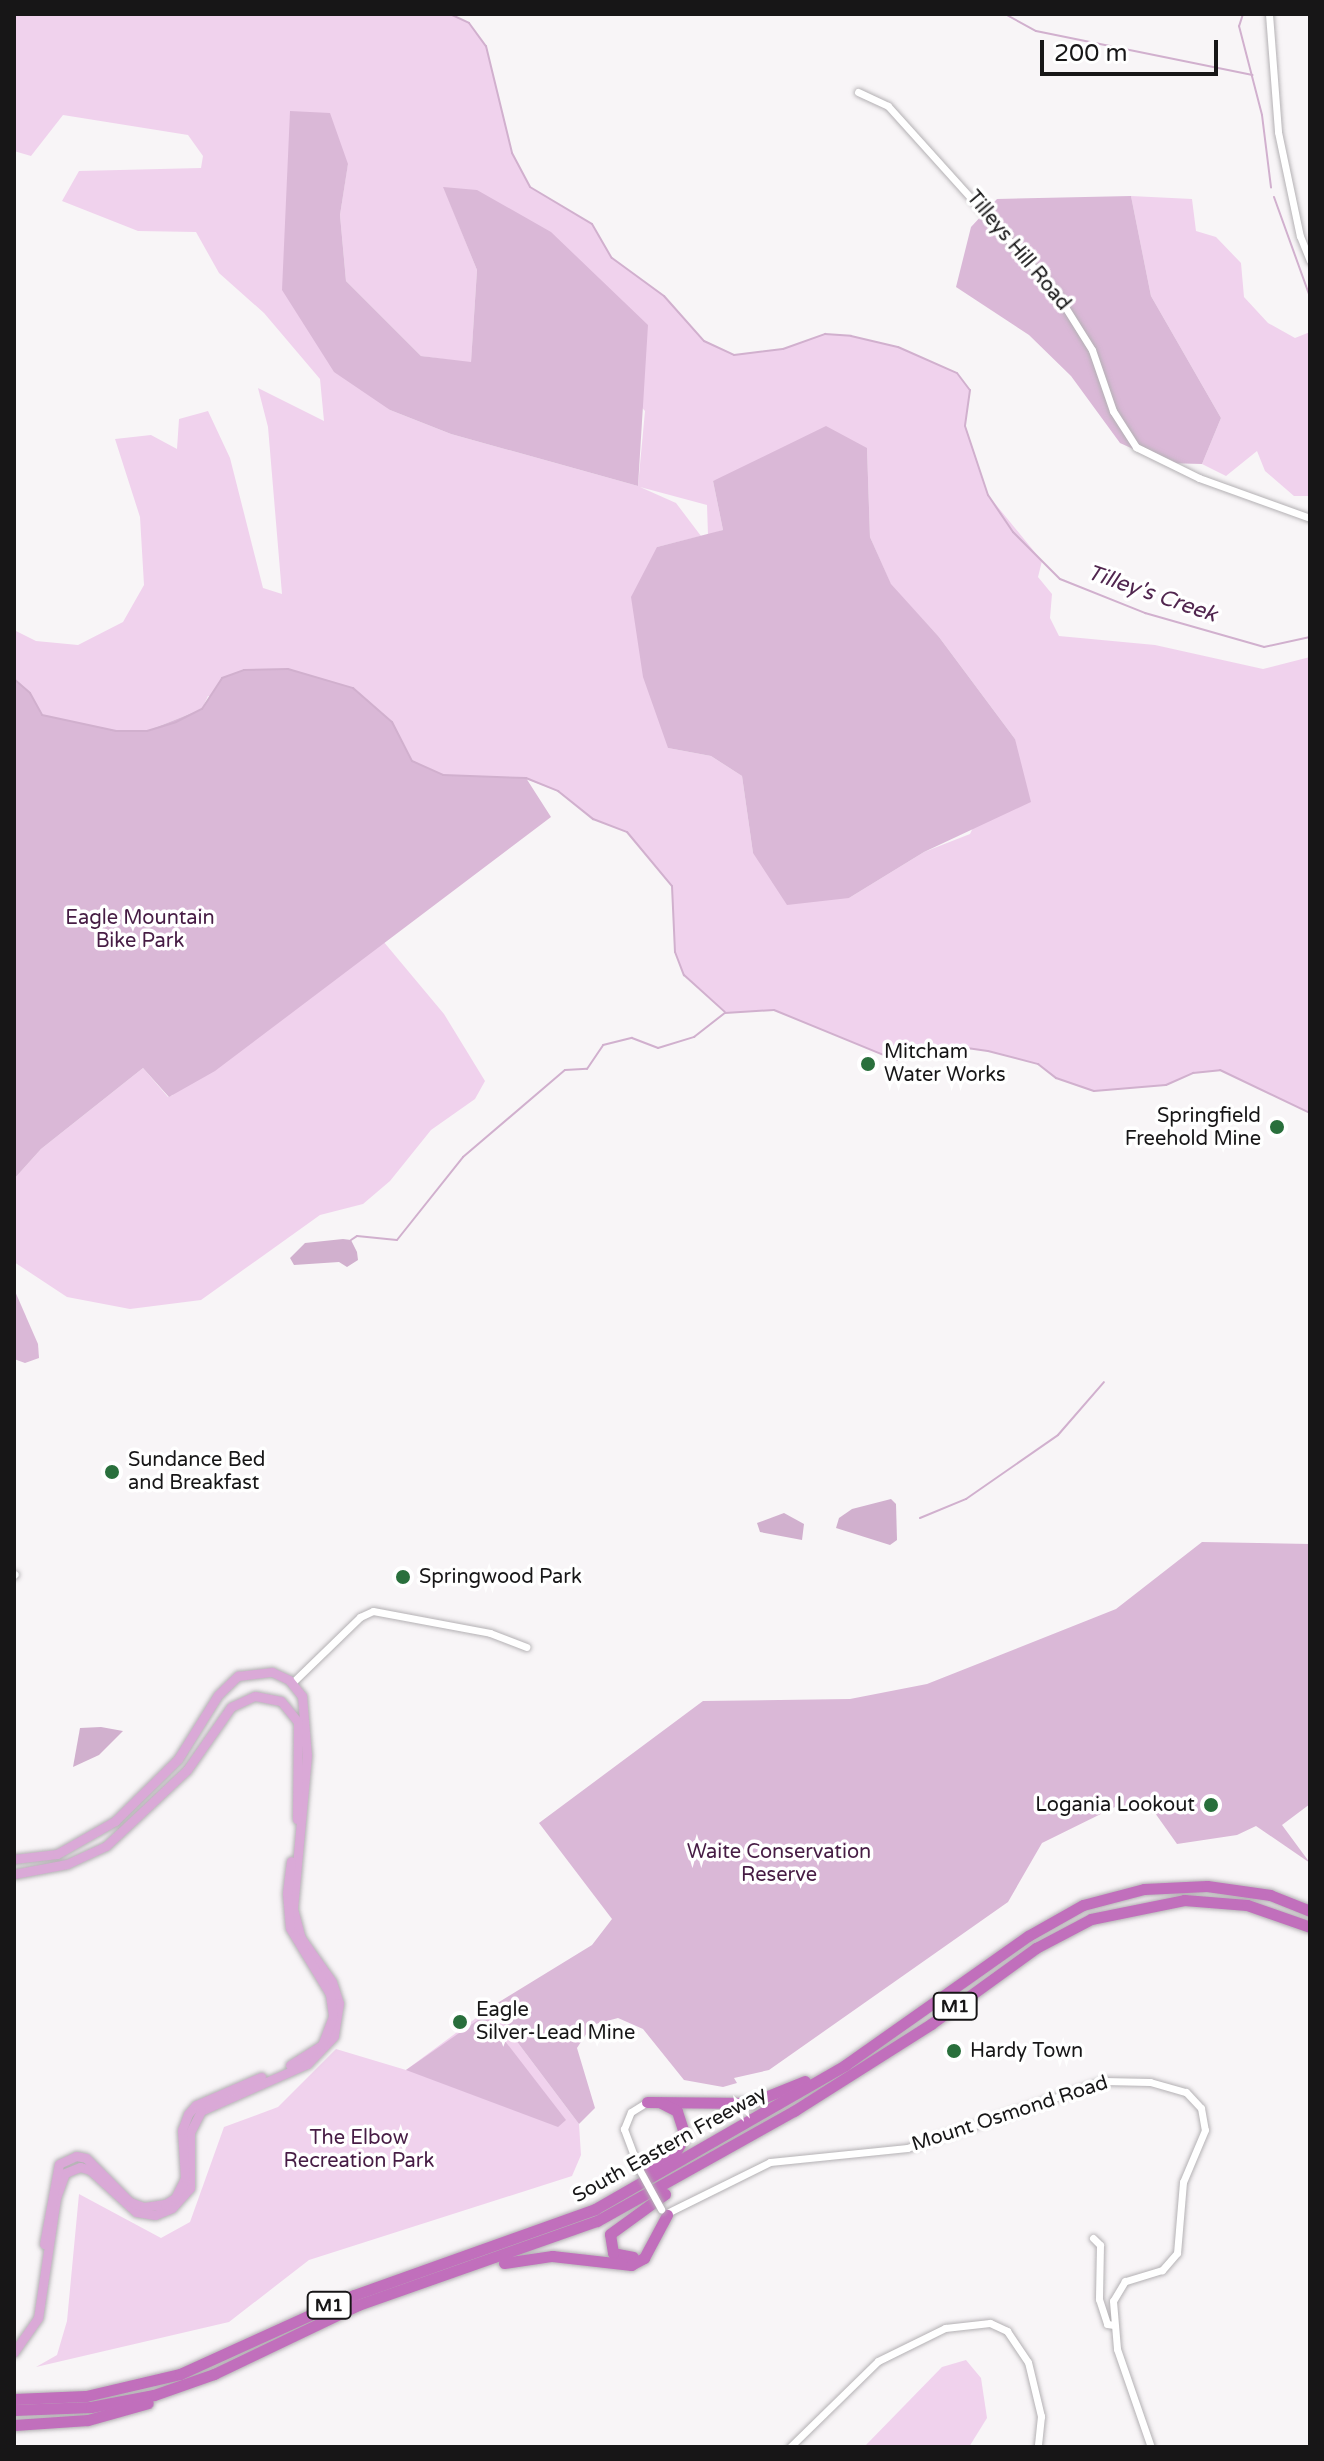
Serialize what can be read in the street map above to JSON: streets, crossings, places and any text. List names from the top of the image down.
{
  "streets": {
    "highway": ["M1", "South Eastern Freeway"],
    "street": ["Tilleys Hill Road", "Mount Osmond Road"]
  },
  "water": ["Tilley's Creek"],
  "parks": ["Eagle Mountain Bike Park", "Waite Conservation Reserve", "The Elbow Recreation Park"],
  "places": [
    "Mitcham Water Works",
    "Springfield Freehold Mine",
    "Sundance Bed and Breakfast",
    "Springwood Park",
    "Logania Lookout",
    "Eagle Silver-Lead Mine",
    "Hardy Town"
  ],
  "scale_bar": "200 m"
}
